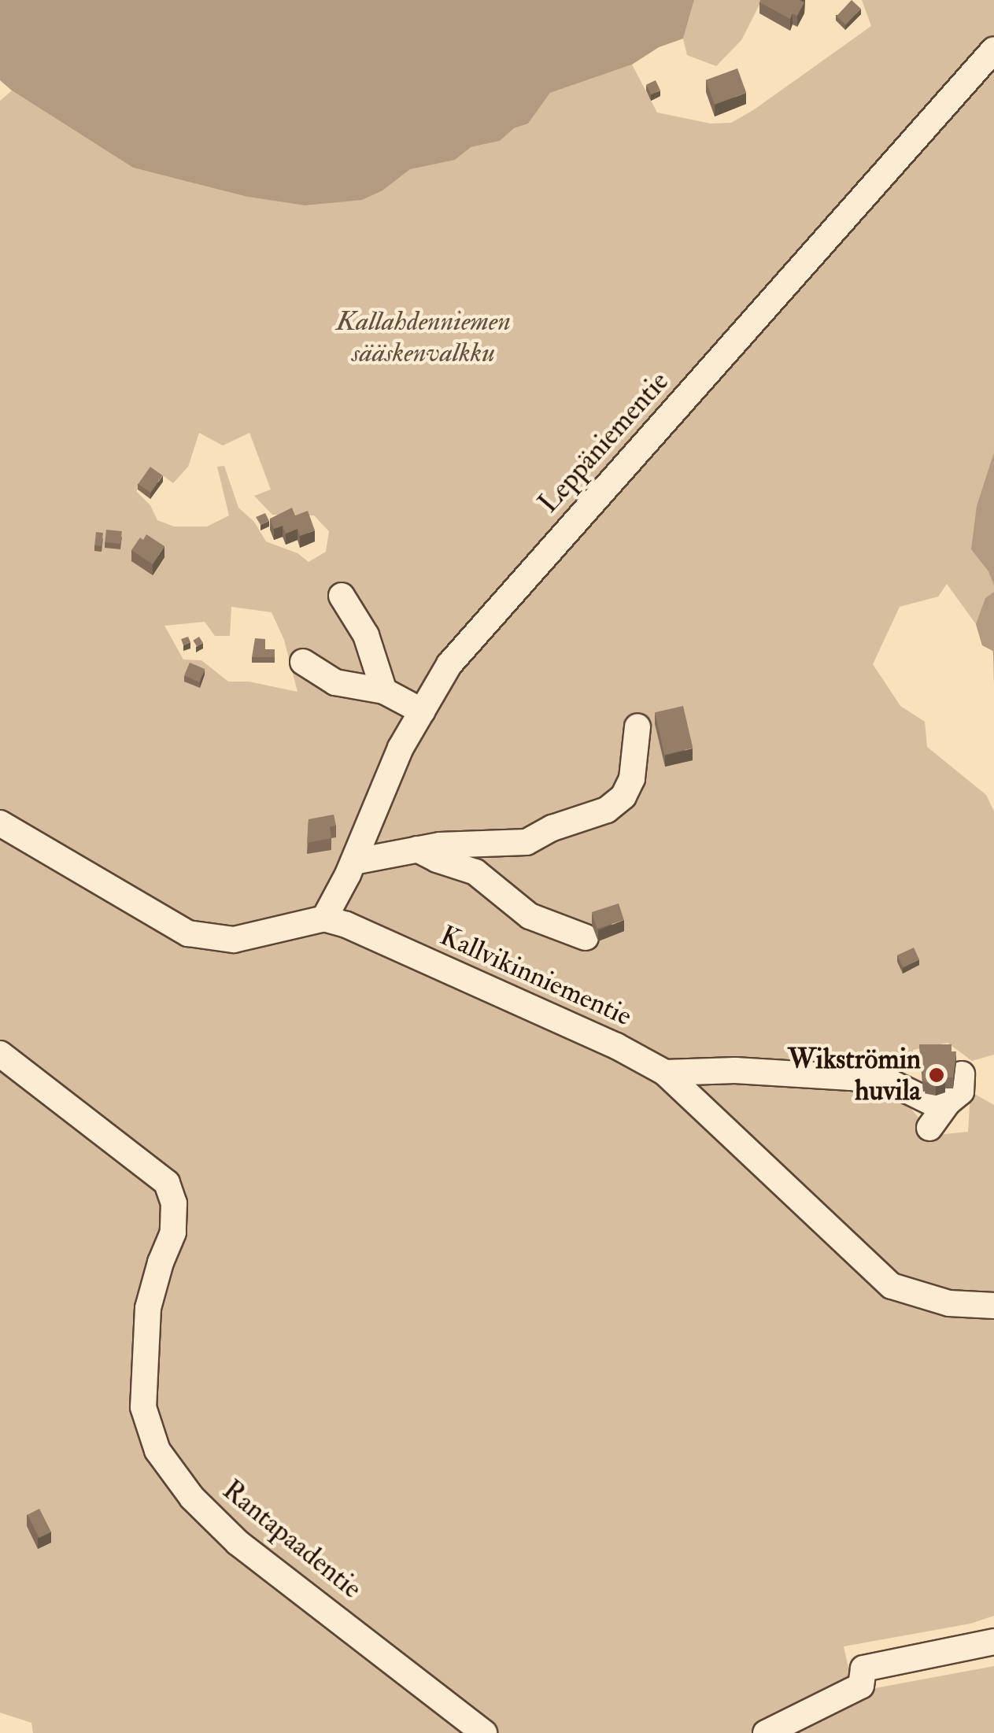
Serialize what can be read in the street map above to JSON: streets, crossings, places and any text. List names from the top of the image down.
{
  "streets": {
    "street": ["Leppäniementie", "Kallvikinniementie", "Rantapaadentie"]
  },
  "crossings": [
    ["Leppäniementie", "Kallvikinniementie"]
  ],
  "parks": ["Kallahdenniemen sääskenvalkku"],
  "places": ["Wikströmin huvila"]
}
